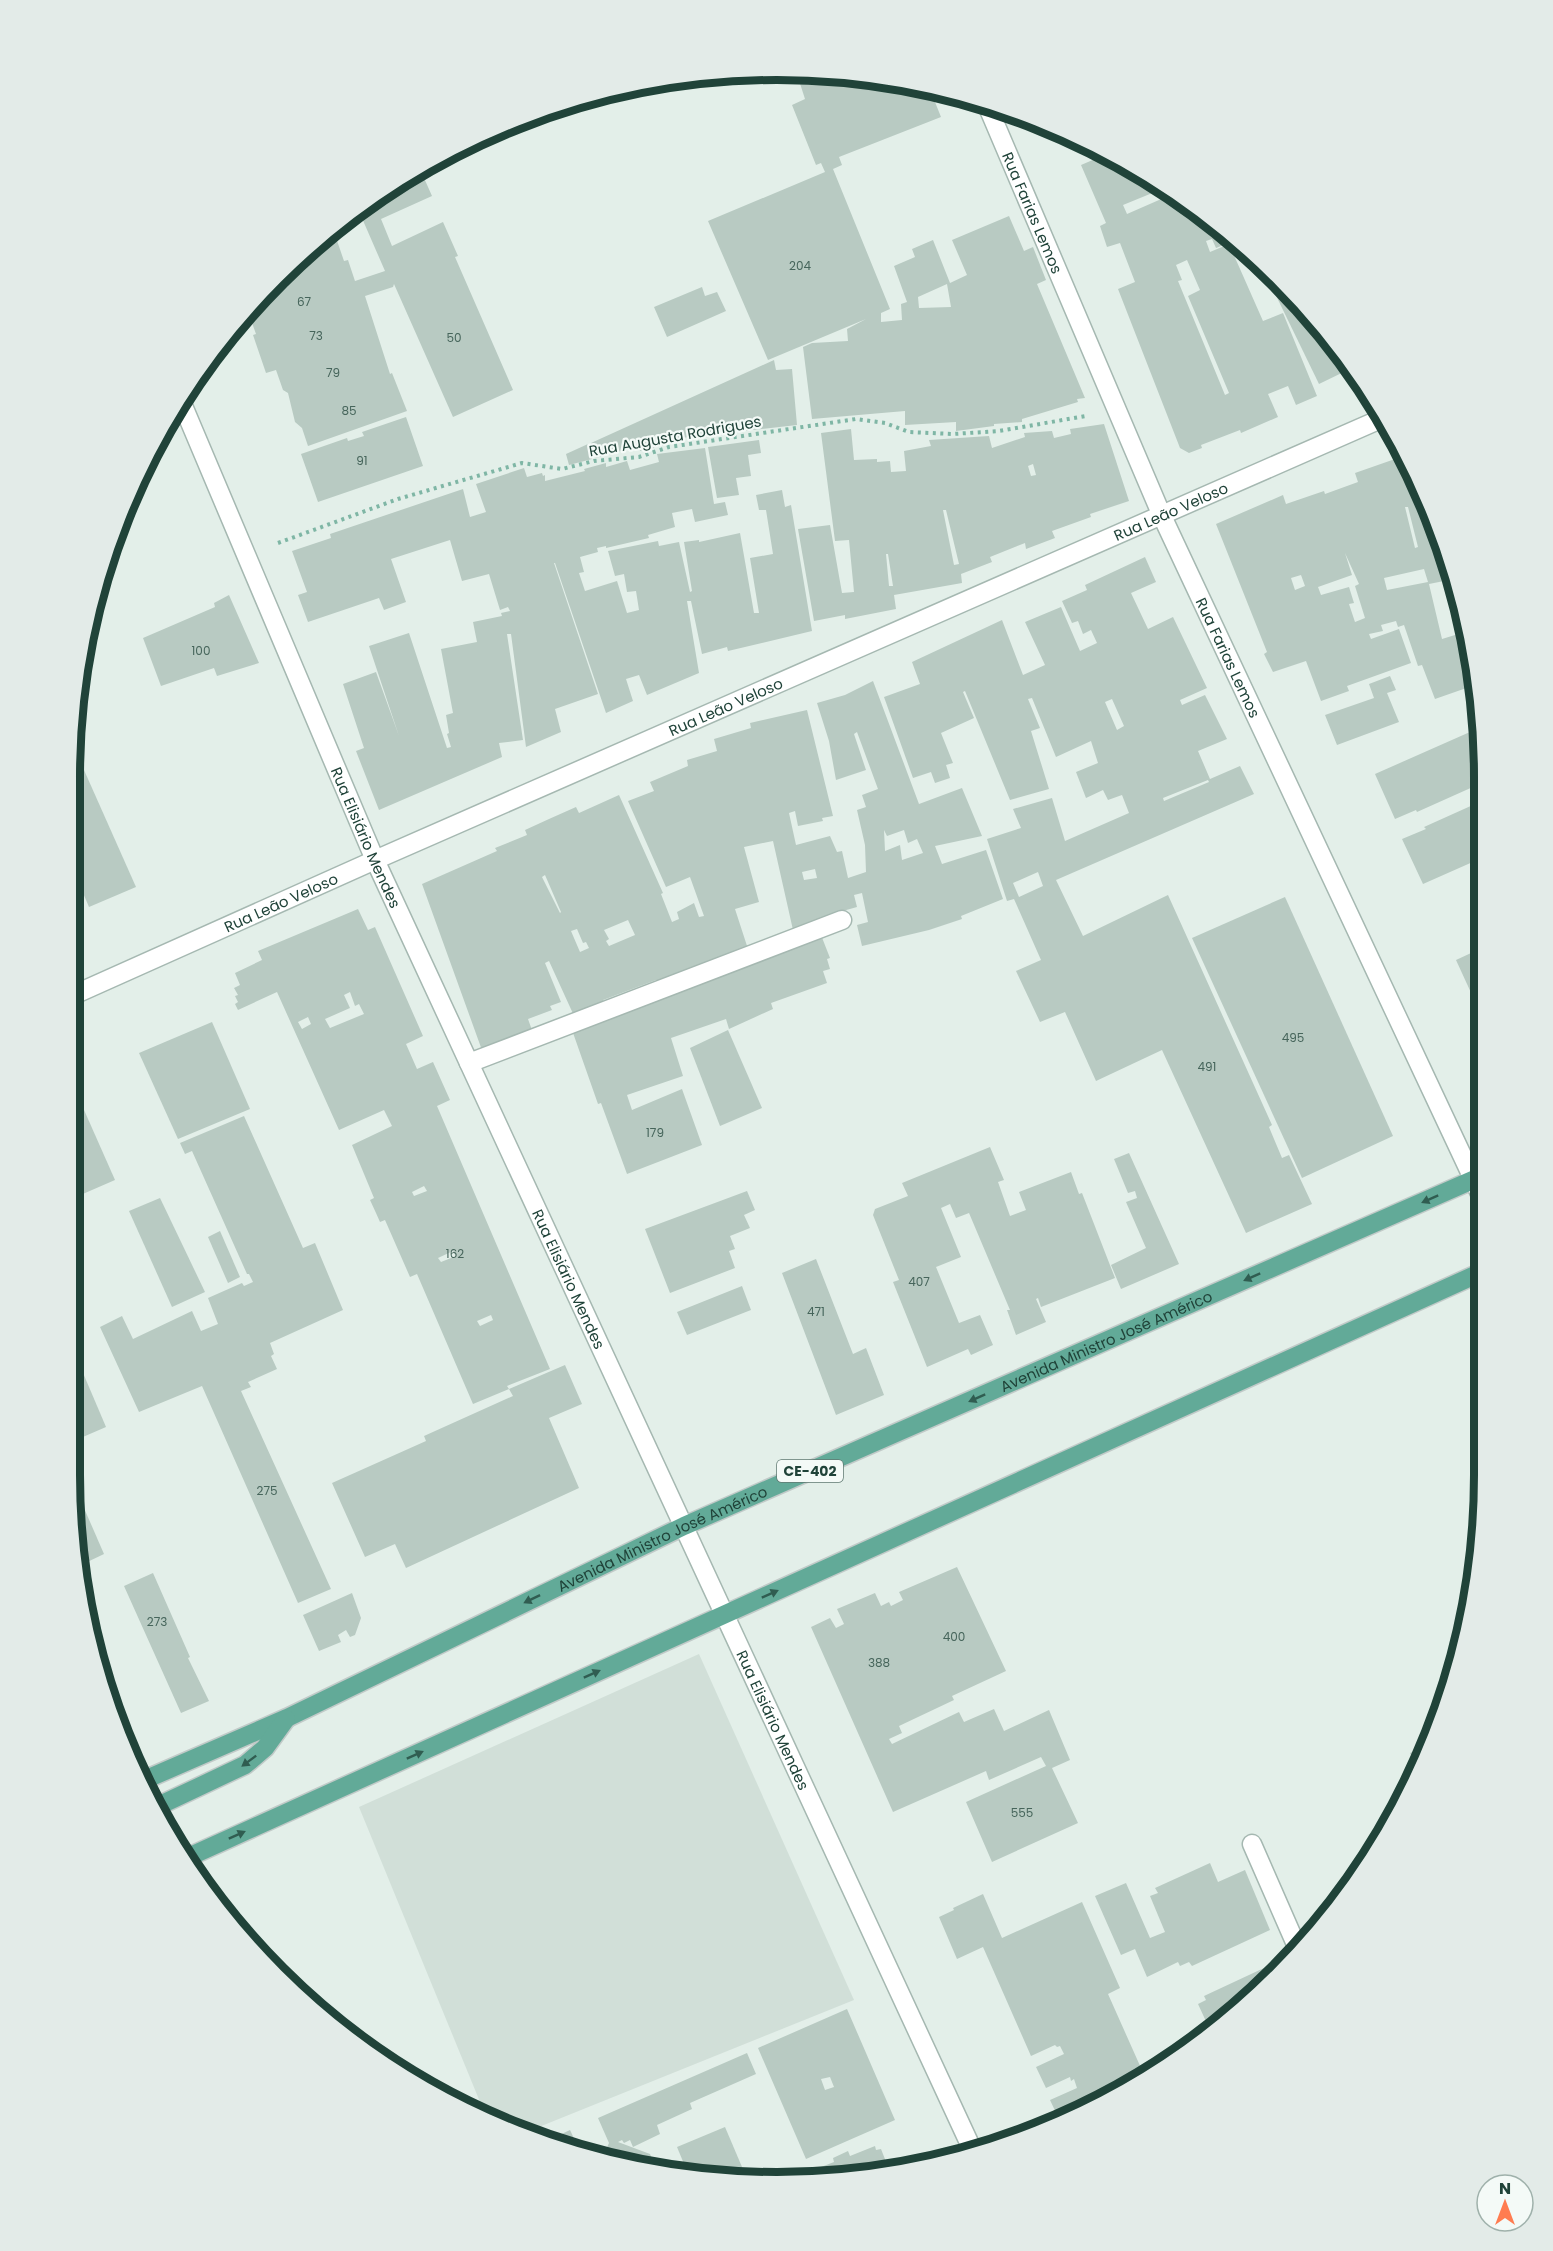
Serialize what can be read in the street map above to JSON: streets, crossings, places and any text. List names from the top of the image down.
{
  "streets": {
    "main road": ["Avenida Ministro José Américo", "CE-402"],
    "street": ["Rua Farias Lemos", "Rua Leão Veloso", "Rua Elisiário Mendes"],
    "path": ["Rua Augusta Rodrigues"]
  },
  "crossings": [
    ["Rua Farias Lemos", "Rua Augusta Rodrigues"],
    ["Rua Farias Lemos", "Rua Leão Veloso"],
    ["Rua Augusta Rodrigues", "Rua Elisiário Mendes"],
    ["Rua Leão Veloso", "Rua Elisiário Mendes"],
    ["Rua Elisiário Mendes", "Avenida Ministro José Américo"]
  ],
  "house_numbers": [
    "204",
    "67",
    "73",
    "50",
    "79",
    "85",
    "91",
    "100",
    "495",
    "491",
    "179",
    "162",
    "407",
    "471",
    "275",
    "273",
    "400",
    "388",
    "555"
  ],
  "north": "top"
}
